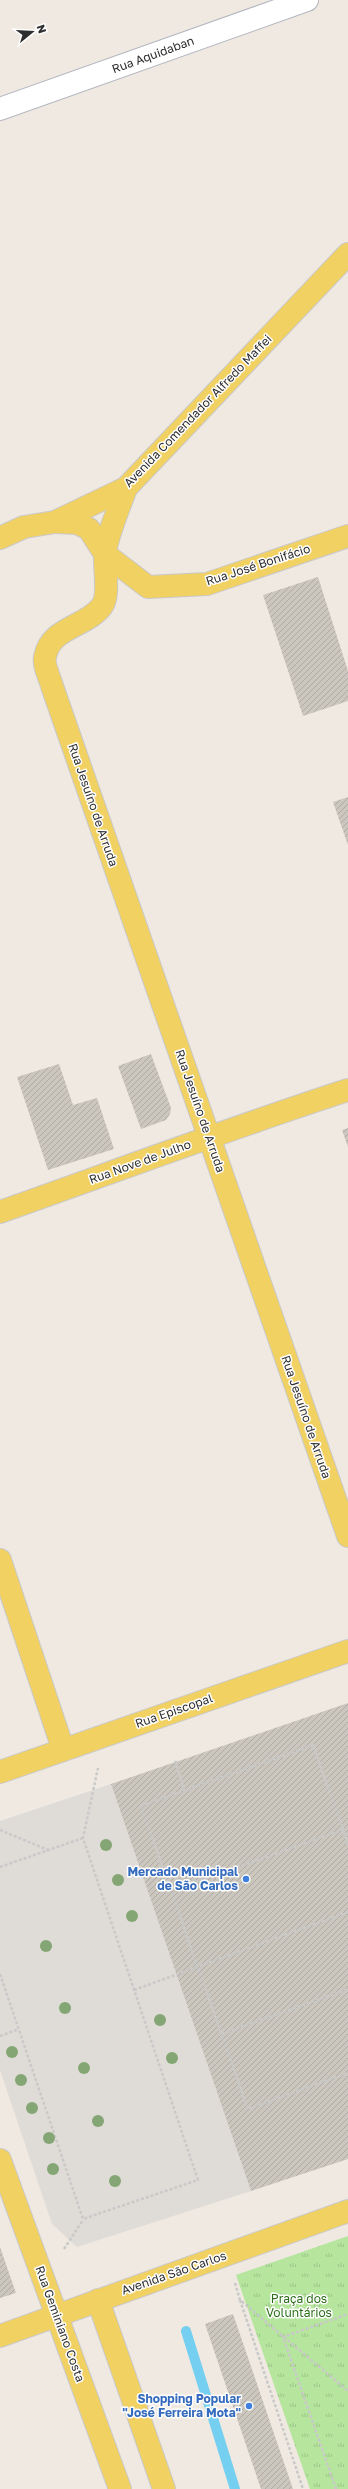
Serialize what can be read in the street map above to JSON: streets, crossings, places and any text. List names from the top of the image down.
{
  "streets": {
    "main road": [
      "Avenida Comendador Alfredo Maffei",
      "Rua José Bonifácio",
      "Rua Jesuíno de Arruda",
      "Rua Nove de Julho",
      "Rua Episcopal",
      "Avenida São Carlos",
      "Rua Geminiano Costa"
    ],
    "street": ["Rua Aquidaban"]
  },
  "crossings": [
    ["Rua José Bonifácio", "Rua Jesuíno de Arruda"],
    ["Rua Jesuíno de Arruda", "Rua Nove de Julho"],
    ["Avenida São Carlos", "Rua Geminiano Costa"]
  ],
  "parks": ["Praça dos Voluntários"],
  "places": ["Mercado Municipal de São Carlos", "Shopping Popular \"José Ferreira Mota\""],
  "north": "right"
}
